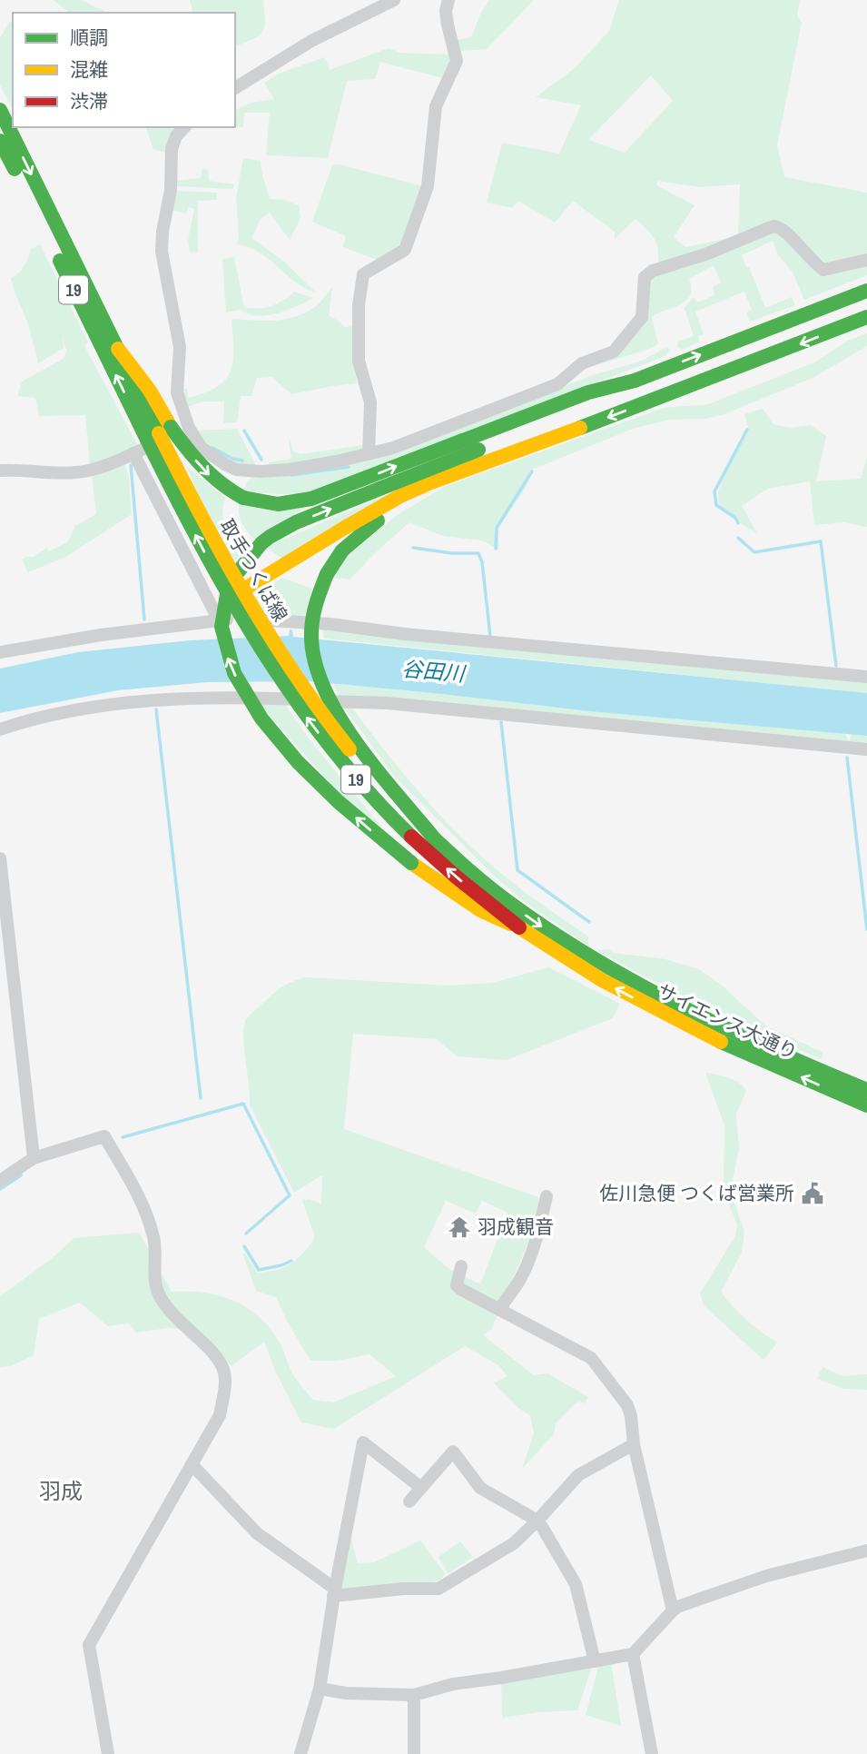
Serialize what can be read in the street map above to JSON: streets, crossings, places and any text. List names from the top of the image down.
{
  "streets": {
    "main road": ["19", "取手つくば線", "サイエンス大通り"]
  },
  "crossings": [
    ["19", "取手つくば線"],
    ["取手つくば線", "サイエンス大通り"]
  ],
  "districts": ["羽成"],
  "water": ["谷田川"],
  "places": {
    "public building": ["佐川急便 つくば営業所"],
    "temple": ["羽成観音"]
  },
  "legend": ["順調", "混雑", "渋滞"]
}
